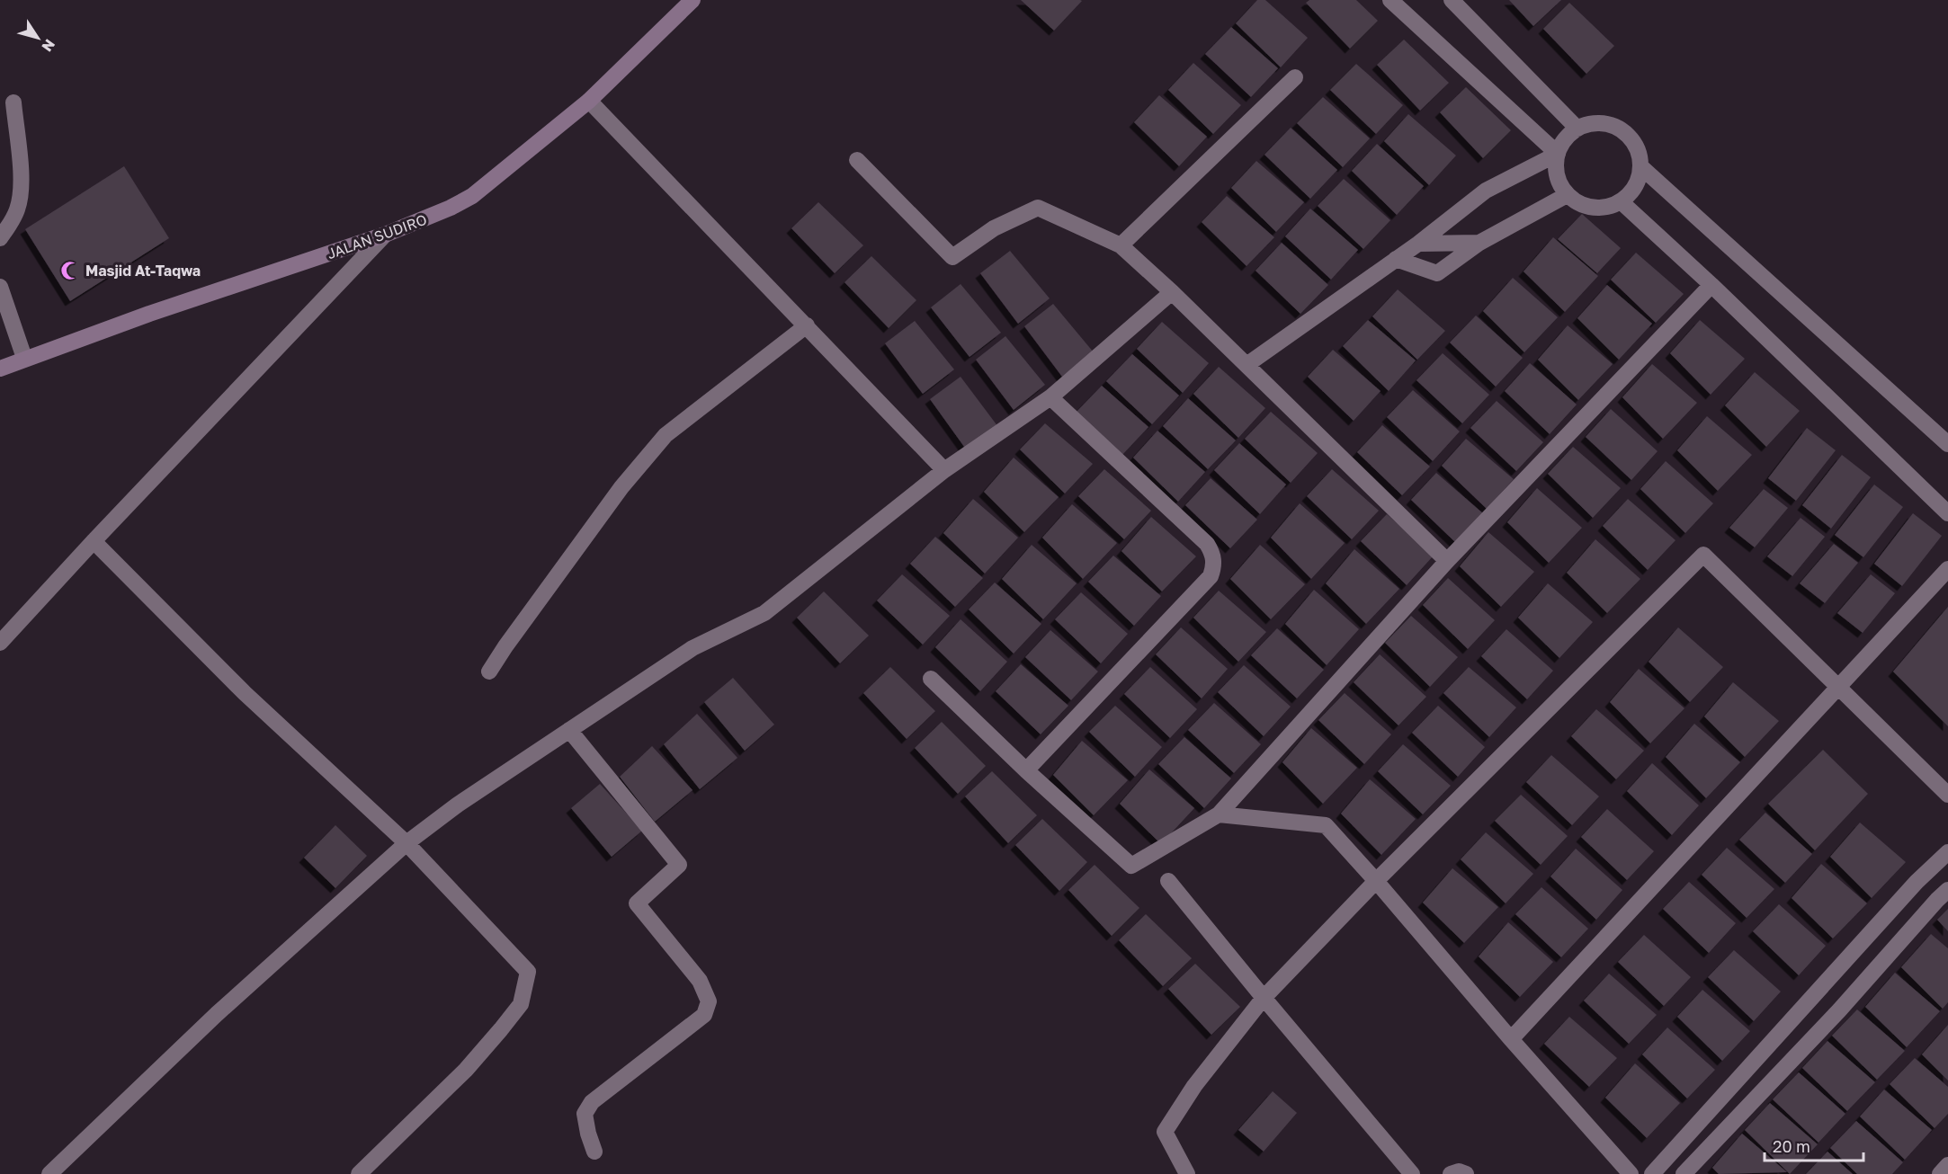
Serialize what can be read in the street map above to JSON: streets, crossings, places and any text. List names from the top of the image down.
{
  "streets": {
    "street": ["JALAN SUDIRO"]
  },
  "places": {
    "mosque": ["Masjid At-Taqwa"]
  },
  "scale_bar": "20 m",
  "north": "bottom right"
}
